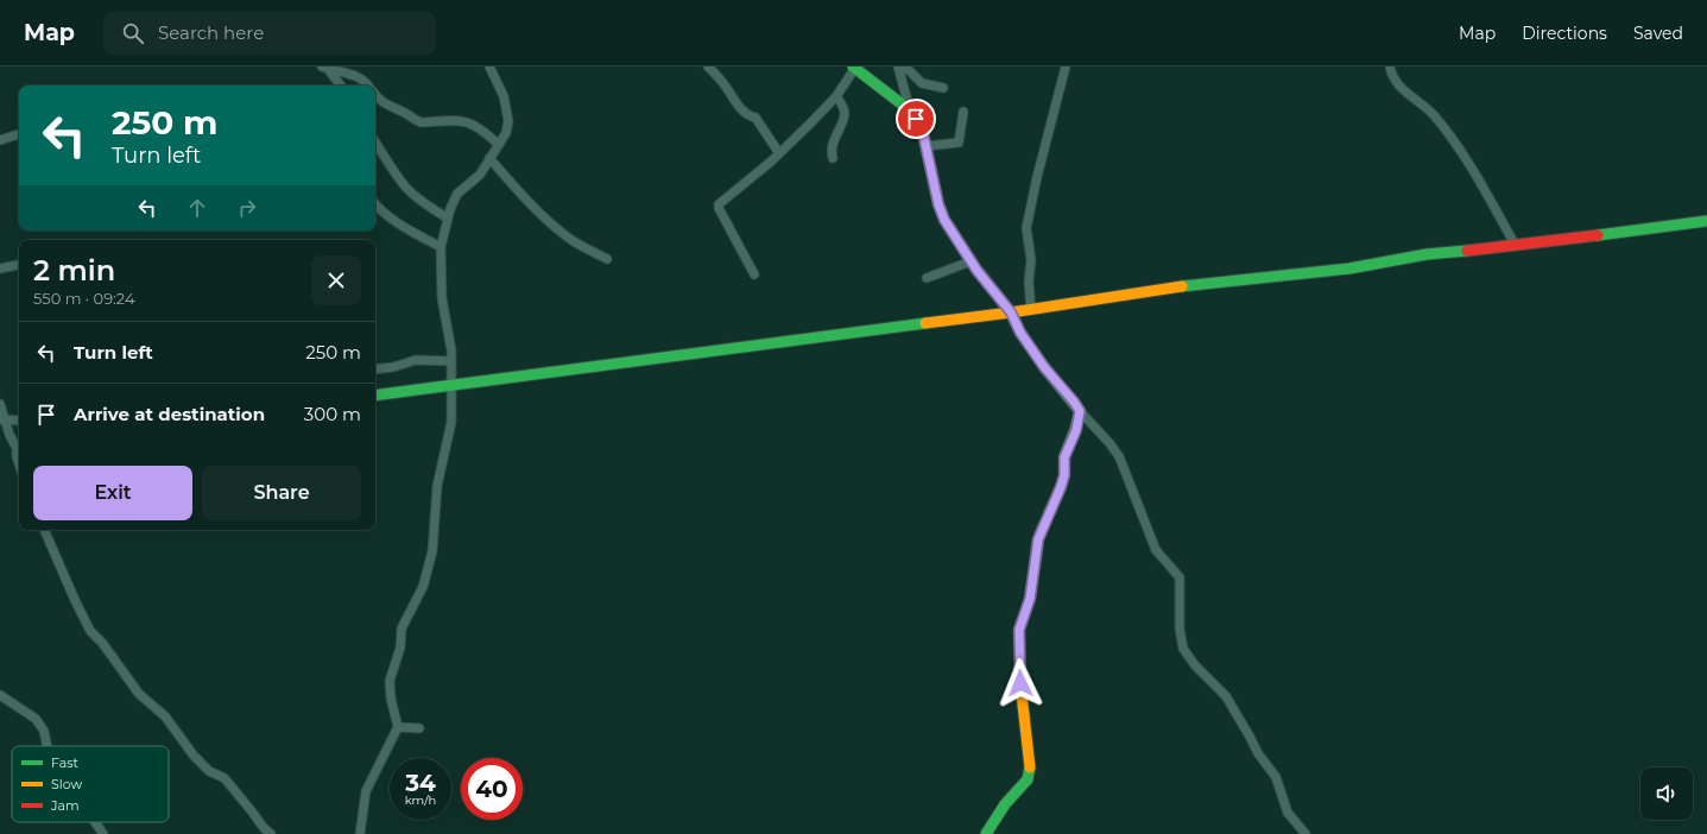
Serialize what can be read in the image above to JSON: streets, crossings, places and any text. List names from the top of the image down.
{
  "legend": ["Fast", "Slow", "Jam"],
  "page": {
    "header": "Map",
    "search": "Search here",
    "nav": ["Map", "Directions", "Saved"],
    "turn": ["250 m", "Turn left"],
    "heading": ["2 min", "550 m · 09:24"],
    "list": [
      {
        "name": "Turn left",
        "value": "250 m"
      },
      {
        "name": "Arrive at destination",
        "value": "300 m"
      }
    ],
    "buttons": ["Exit", "Share"],
    "speed": "34 km/h",
    "limit": "40"
  }
}
